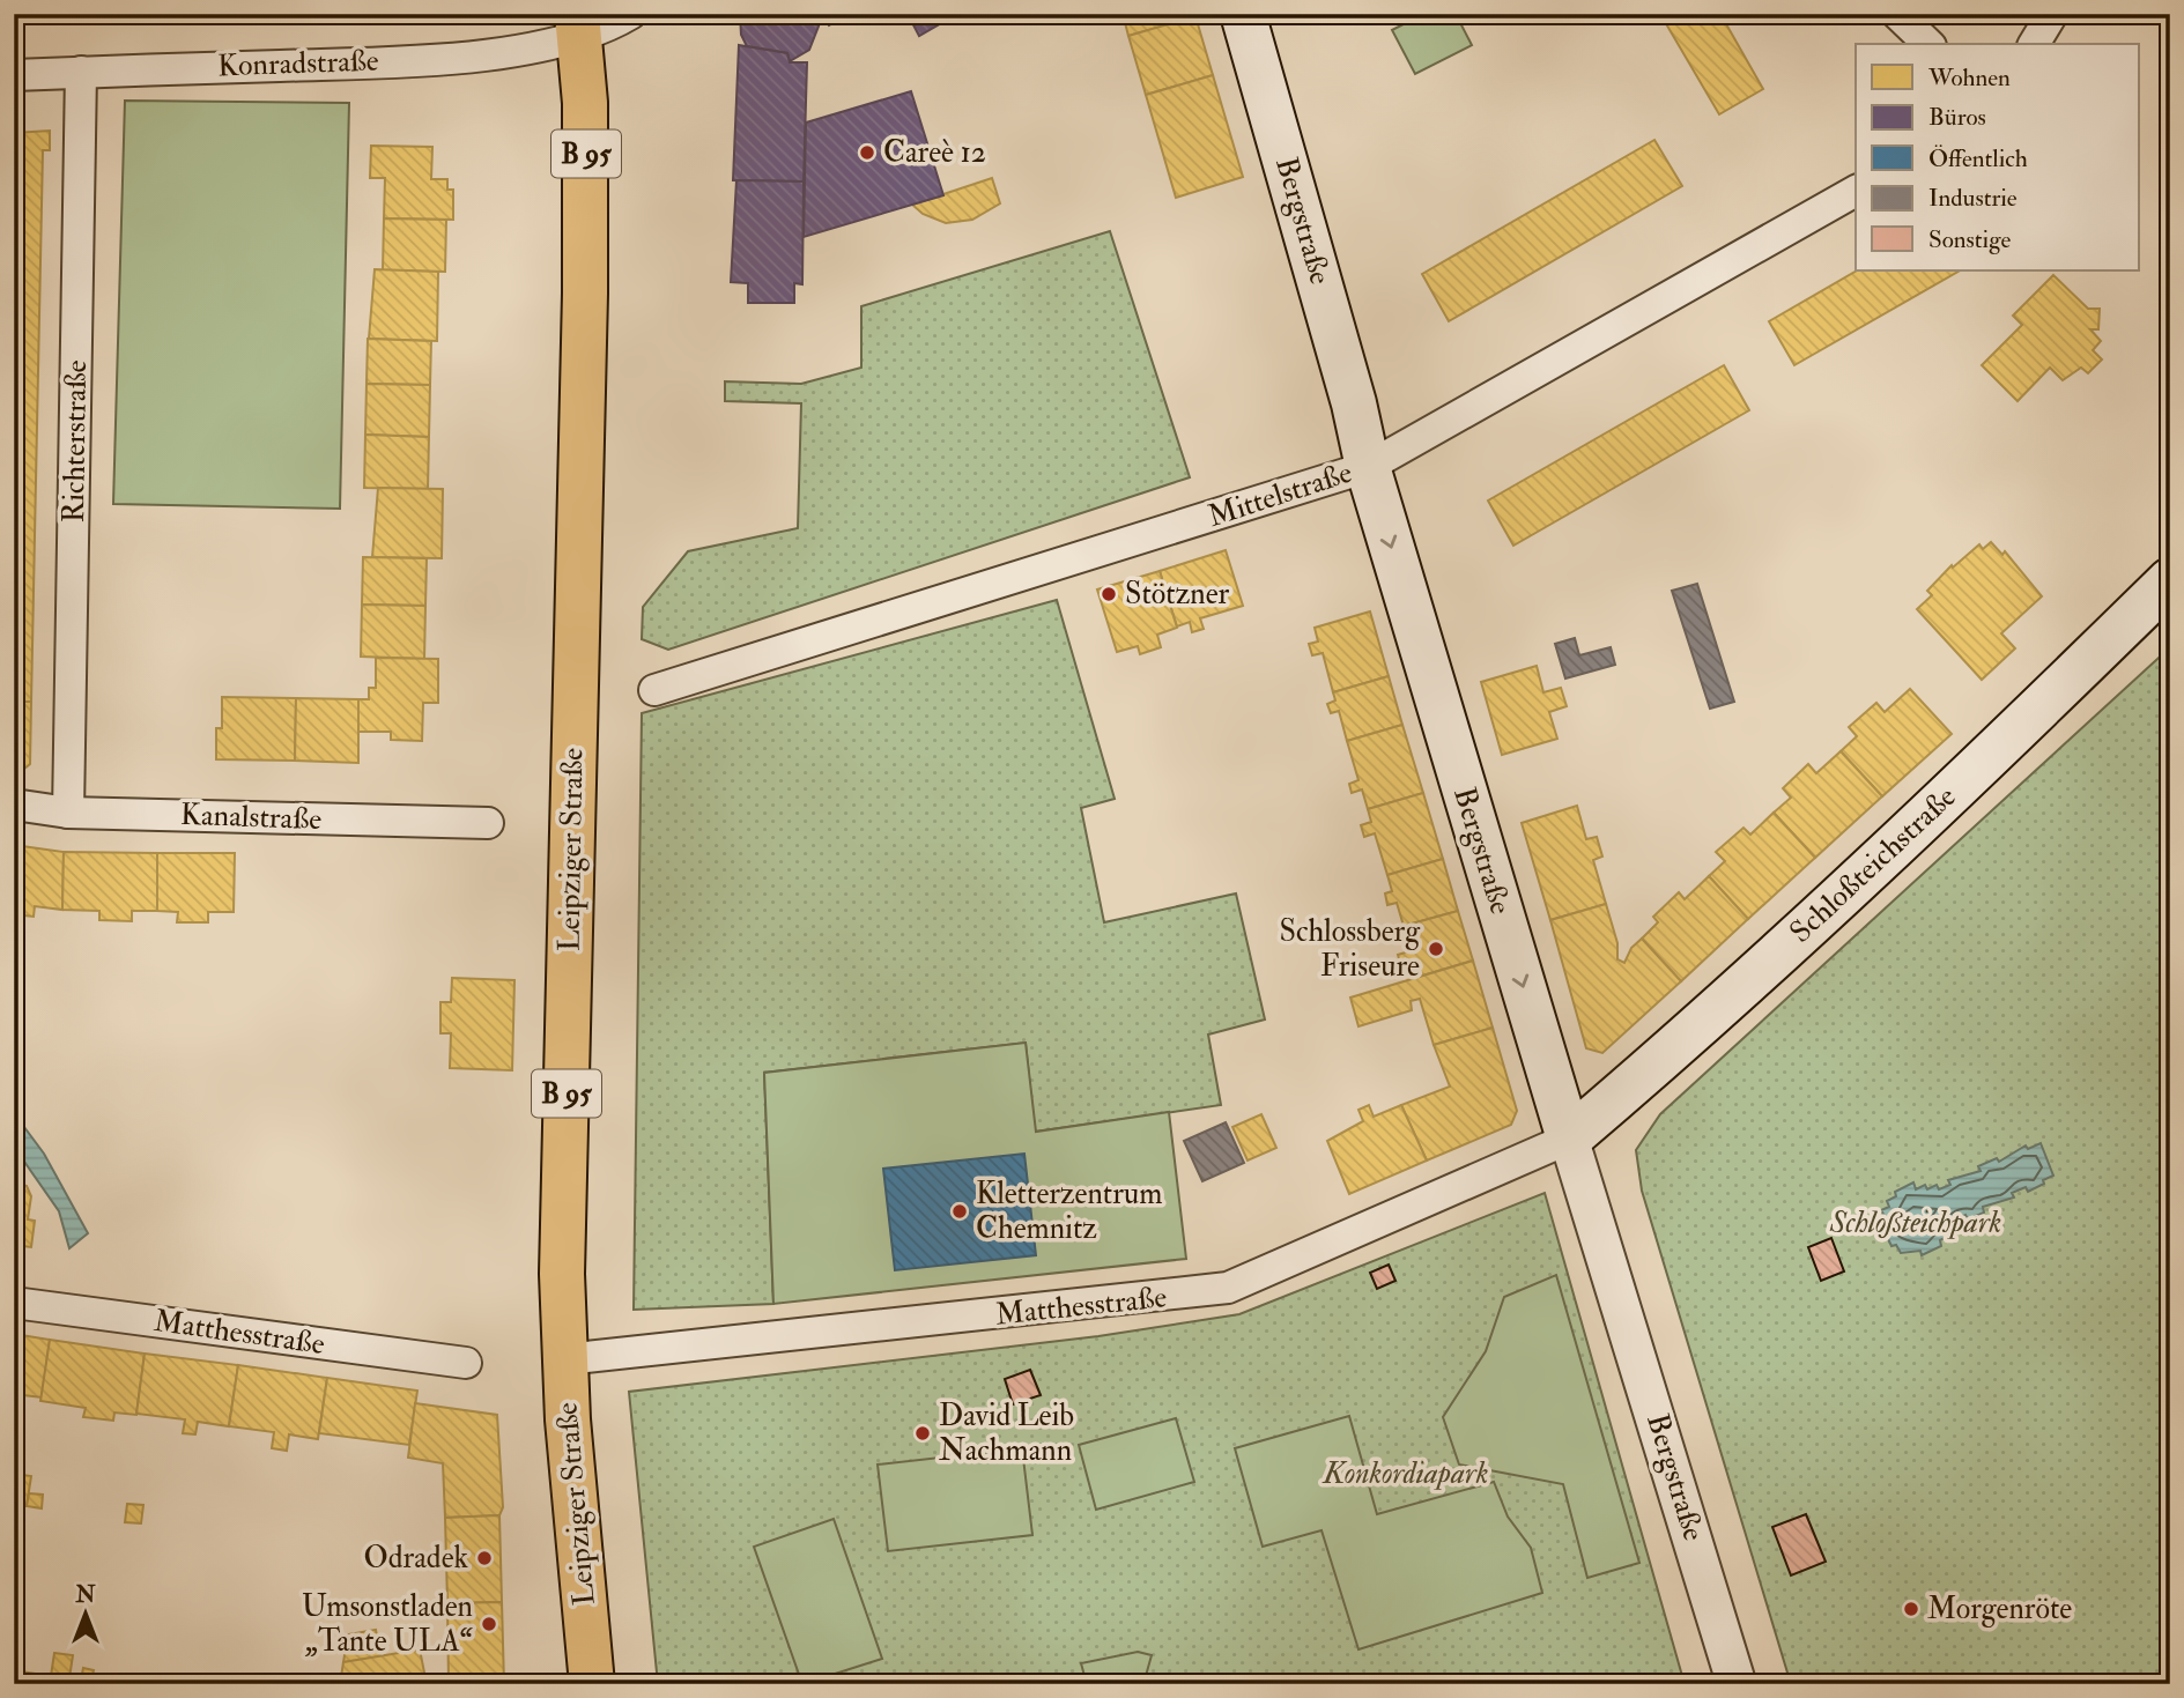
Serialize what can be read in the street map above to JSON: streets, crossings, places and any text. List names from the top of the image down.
{
  "streets": {
    "main road": [
      "B 95",
      "Bergstraße",
      "Leipziger Straße",
      "Schloßteichstraße"
    ],
    "street": [
      "Konradstraße",
      "Richterstraße",
      "Mittelstraße",
      "Kanalstraße",
      "Matthesstraße"
    ]
  },
  "crossings": [
    ["Konradstraße", "Richterstraße"],
    ["Konradstraße", "Leipziger Straße"],
    ["Bergstraße", "Mittelstraße"],
    ["Bergstraße", "Schloßteichstraße"],
    ["Bergstraße", "Matthesstraße"],
    ["Richterstraße", "Kanalstraße"],
    ["Leipziger Straße", "Matthesstraße"],
    ["Schloßteichstraße", "Matthesstraße"]
  ],
  "one_way": ["Bergstraße"],
  "parks": ["Schloßteichpark", "Konkordiapark"],
  "places": [
    "Careè 12",
    "Stötzner",
    "Schlossberg Friseure",
    "Kletterzentrum Chemnitz",
    "David Leib Nachmann",
    "Odradek",
    "Morgenröte",
    "Umsonstladen „Tante ULA“"
  ],
  "legend": [
    "Wohnen",
    "Büros",
    "Öffentlich",
    "Industrie",
    "Sonstige"
  ],
  "north": "top"
}
